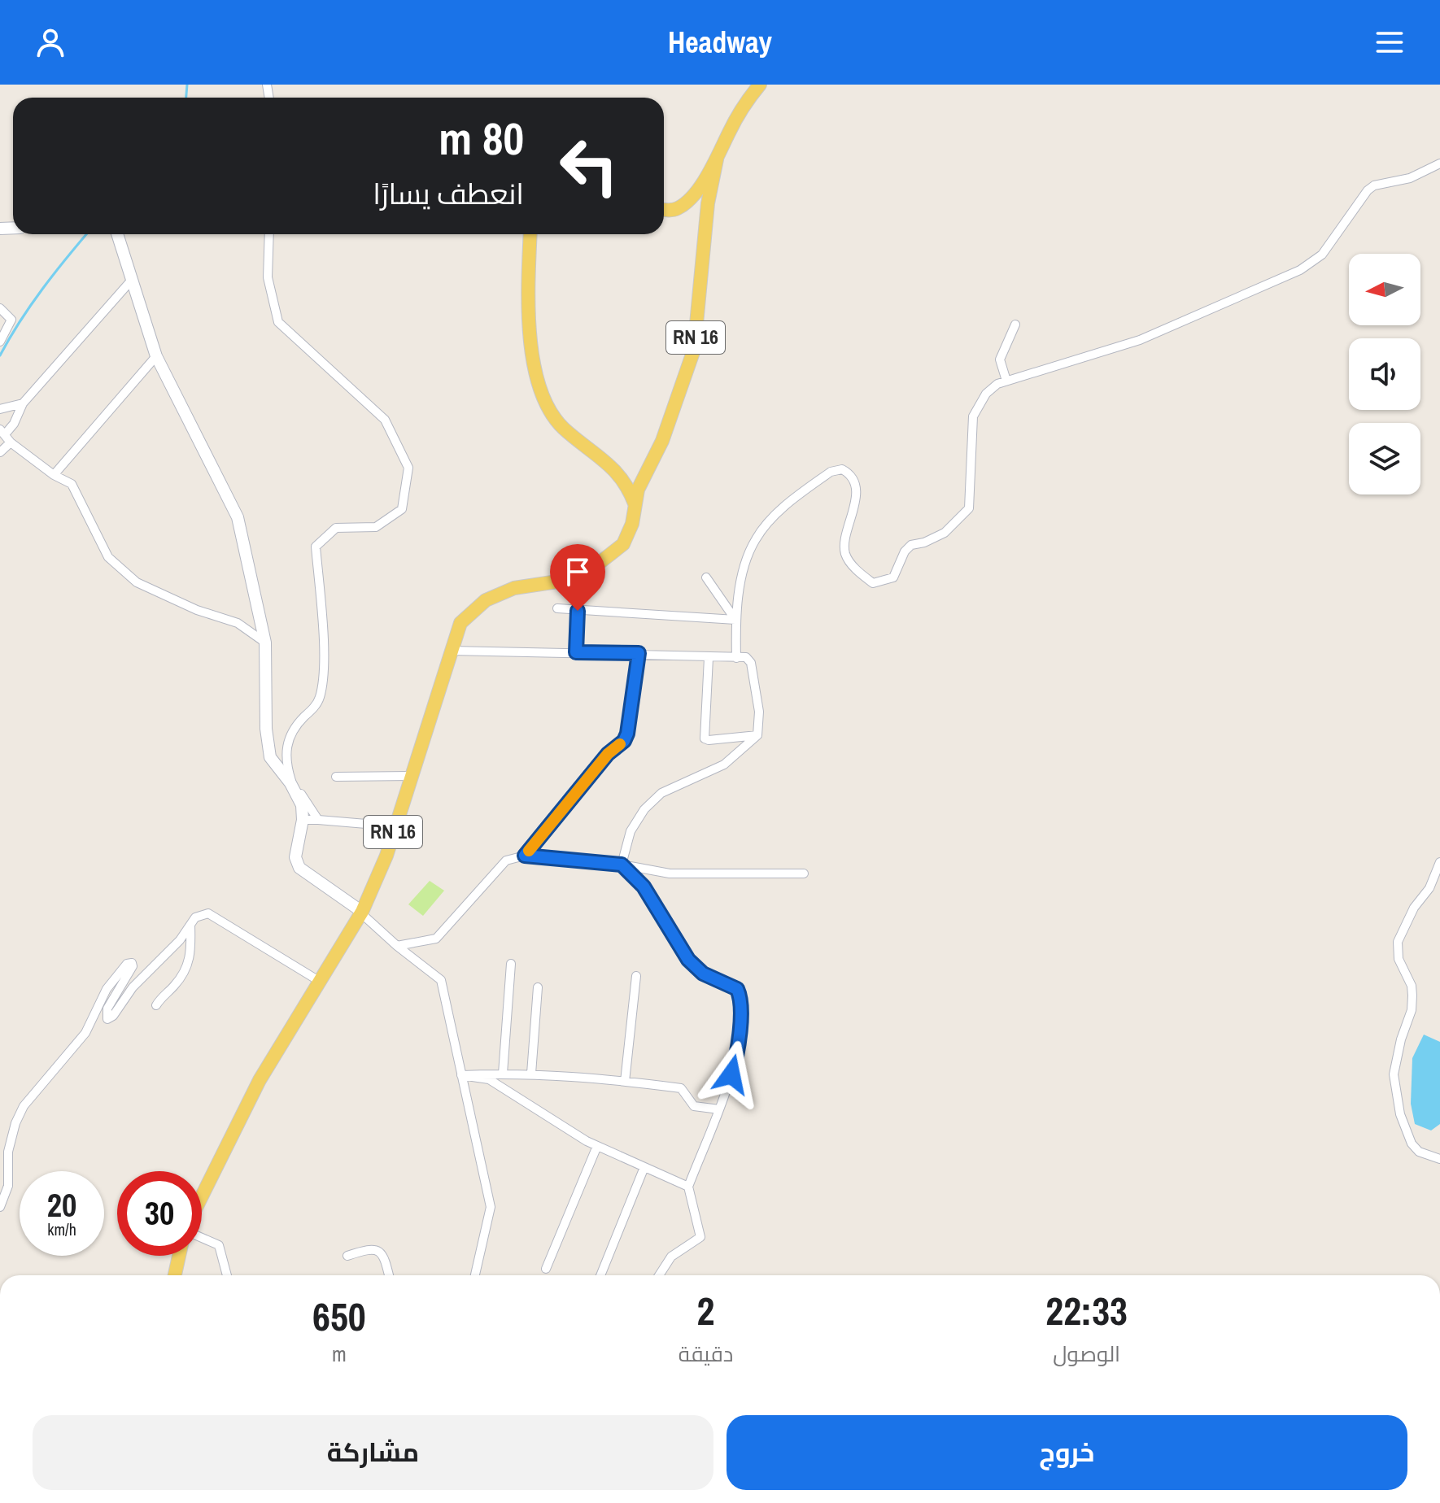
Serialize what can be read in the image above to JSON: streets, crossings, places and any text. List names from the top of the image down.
{
  "streets": {
    "main road": ["RN 16"]
  },
  "north": "left",
  "page": {
    "header": "Headway",
    "turn": ["80 m", "انعطف يسارًا"],
    "speed": "20 km/h",
    "limit": "30",
    "eta": [
      "22:33",
      "الوصول",
      "2",
      "دقيقة",
      "650",
      "m"
    ],
    "buttons": ["خروج", "مشاركة"]
  }
}
